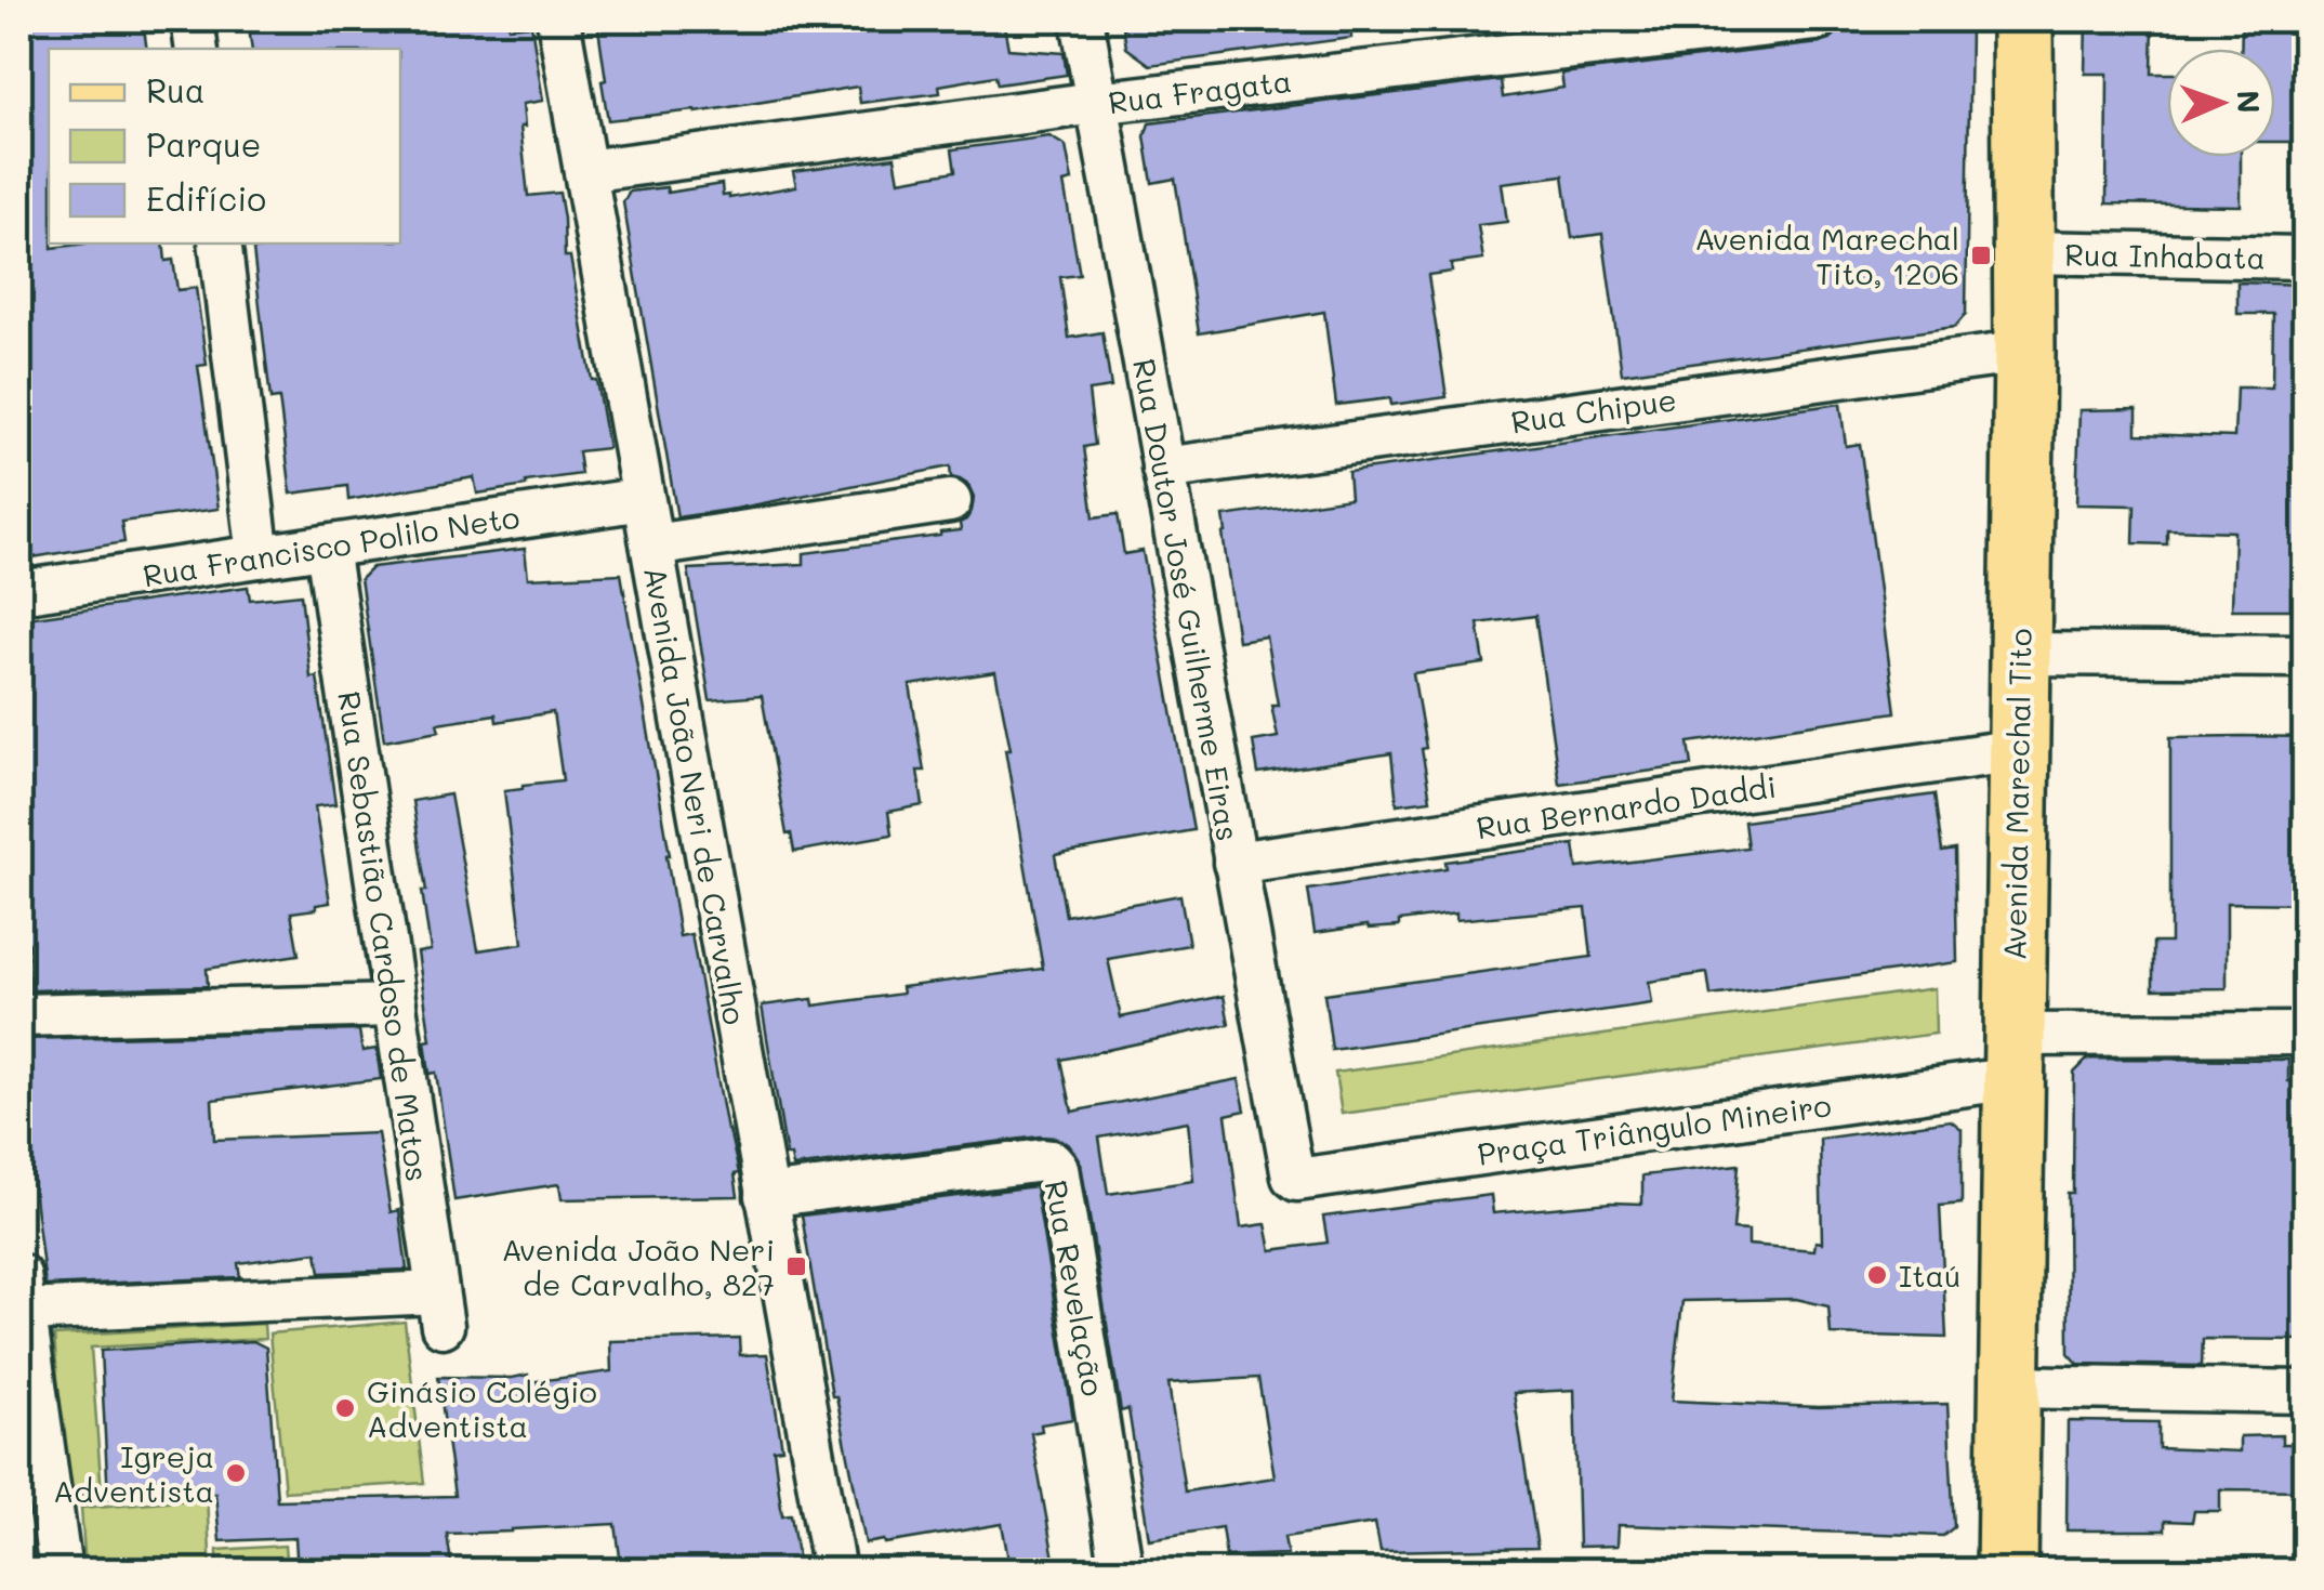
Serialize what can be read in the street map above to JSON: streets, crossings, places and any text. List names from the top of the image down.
{
  "streets": {
    "main road": ["Avenida Marechal Tito"],
    "street": [
      "Rua Fragata",
      "Rua Inhabata",
      "Rua Chipue",
      "Rua Francisco Polilo Neto",
      "Rua Doutor José Guilherme Eiras",
      "Avenida João Neri de Carvalho",
      "Rua Bernardo Daddi",
      "Rua Sebastião Cardoso de Matos",
      "Praça Triângulo Mineiro",
      "Rua Revelação"
    ]
  },
  "crossings": [
    ["Rua Fragata", "Rua Doutor José Guilherme Eiras"],
    ["Rua Fragata", "Avenida João Neri de Carvalho"],
    ["Rua Inhabata", "Avenida Marechal Tito"],
    ["Rua Chipue", "Rua Doutor José Guilherme Eiras"],
    ["Rua Chipue", "Avenida Marechal Tito"],
    ["Rua Francisco Polilo Neto", "Avenida João Neri de Carvalho"],
    ["Rua Francisco Polilo Neto", "Rua Sebastião Cardoso de Matos"],
    ["Rua Doutor José Guilherme Eiras", "Rua Bernardo Daddi"],
    ["Rua Doutor José Guilherme Eiras", "Praça Triângulo Mineiro"],
    ["Avenida Marechal Tito", "Rua Bernardo Daddi"],
    ["Avenida Marechal Tito", "Praça Triângulo Mineiro"],
    ["Avenida João Neri de Carvalho", "Rua Revelação"]
  ],
  "places": {
    "transit": ["Avenida Marechal Tito, 1206", "Avenida João Neri de Carvalho, 827"],
    "other": ["Itaú", "Ginásio Colégio Adventista", "Igreja Adventista"]
  },
  "legend": ["Rua", "Parque", "Edifício"],
  "north": "right"
}
